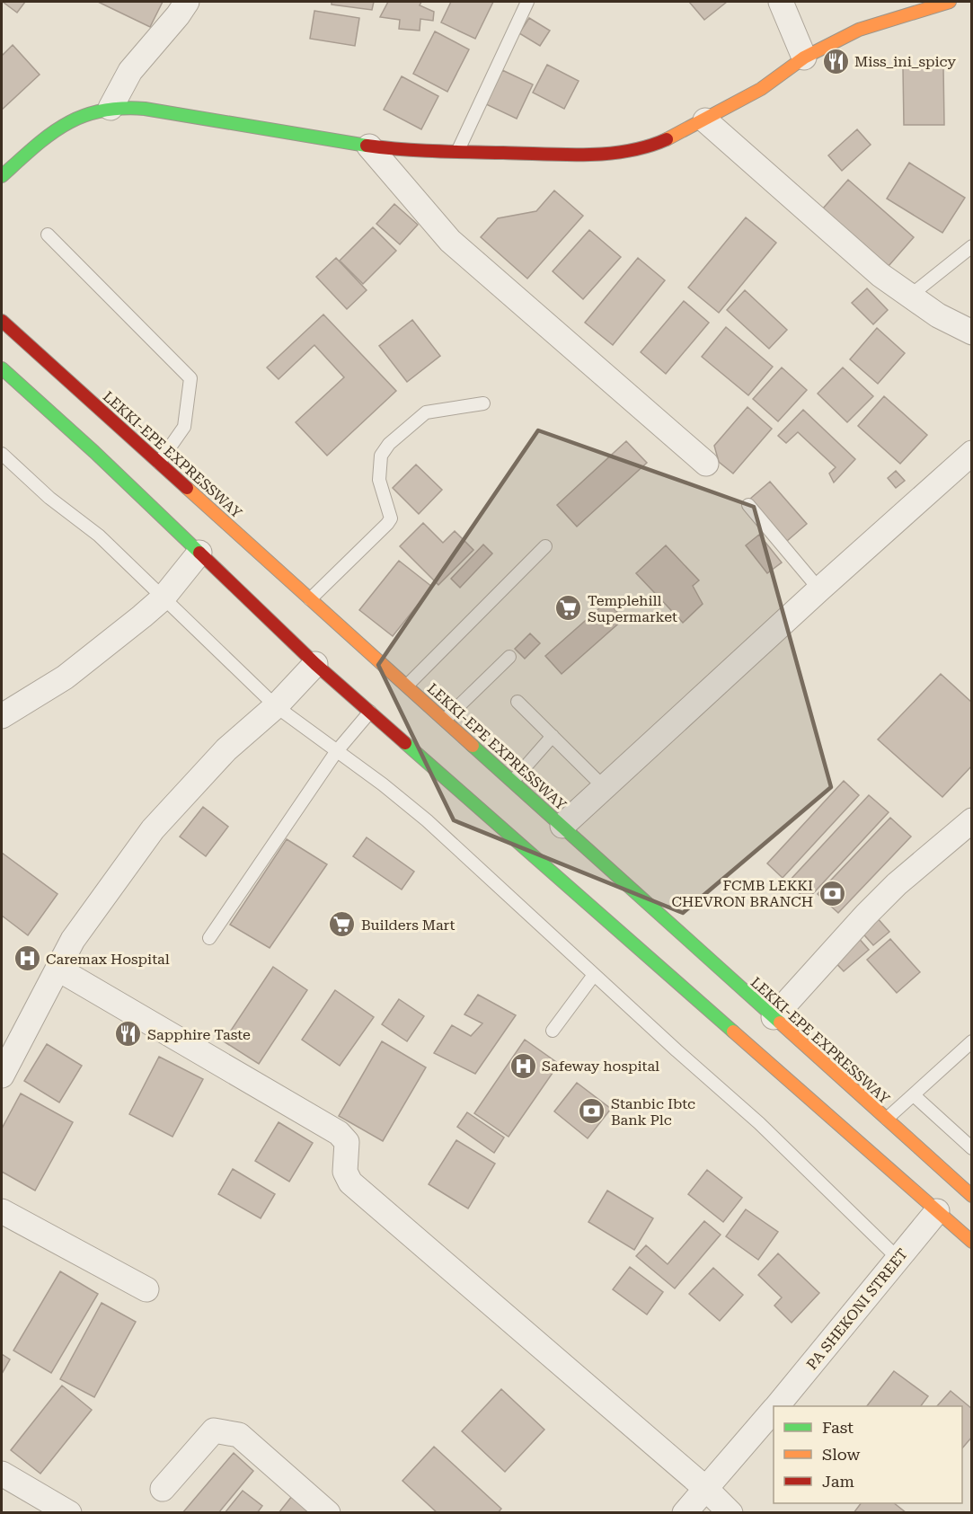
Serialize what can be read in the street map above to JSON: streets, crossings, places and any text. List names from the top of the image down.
{
  "streets": {
    "main road": ["LEKKI-EPE EXPRESSWAY"],
    "street": ["PA SHEKONI STREET"]
  },
  "places": {
    "restaurant": ["Miss_ini_spicy", "Sapphire Taste"],
    "supermarket": ["Templehill Supermarket", "Builders Mart"],
    "bank": ["FCMB LEKKI CHEVRON BRANCH", "Stanbic Ibtc Bank Plc"],
    "hospital": ["Caremax Hospital", "Safeway hospital"]
  },
  "legend": ["Fast", "Slow", "Jam"]
}
